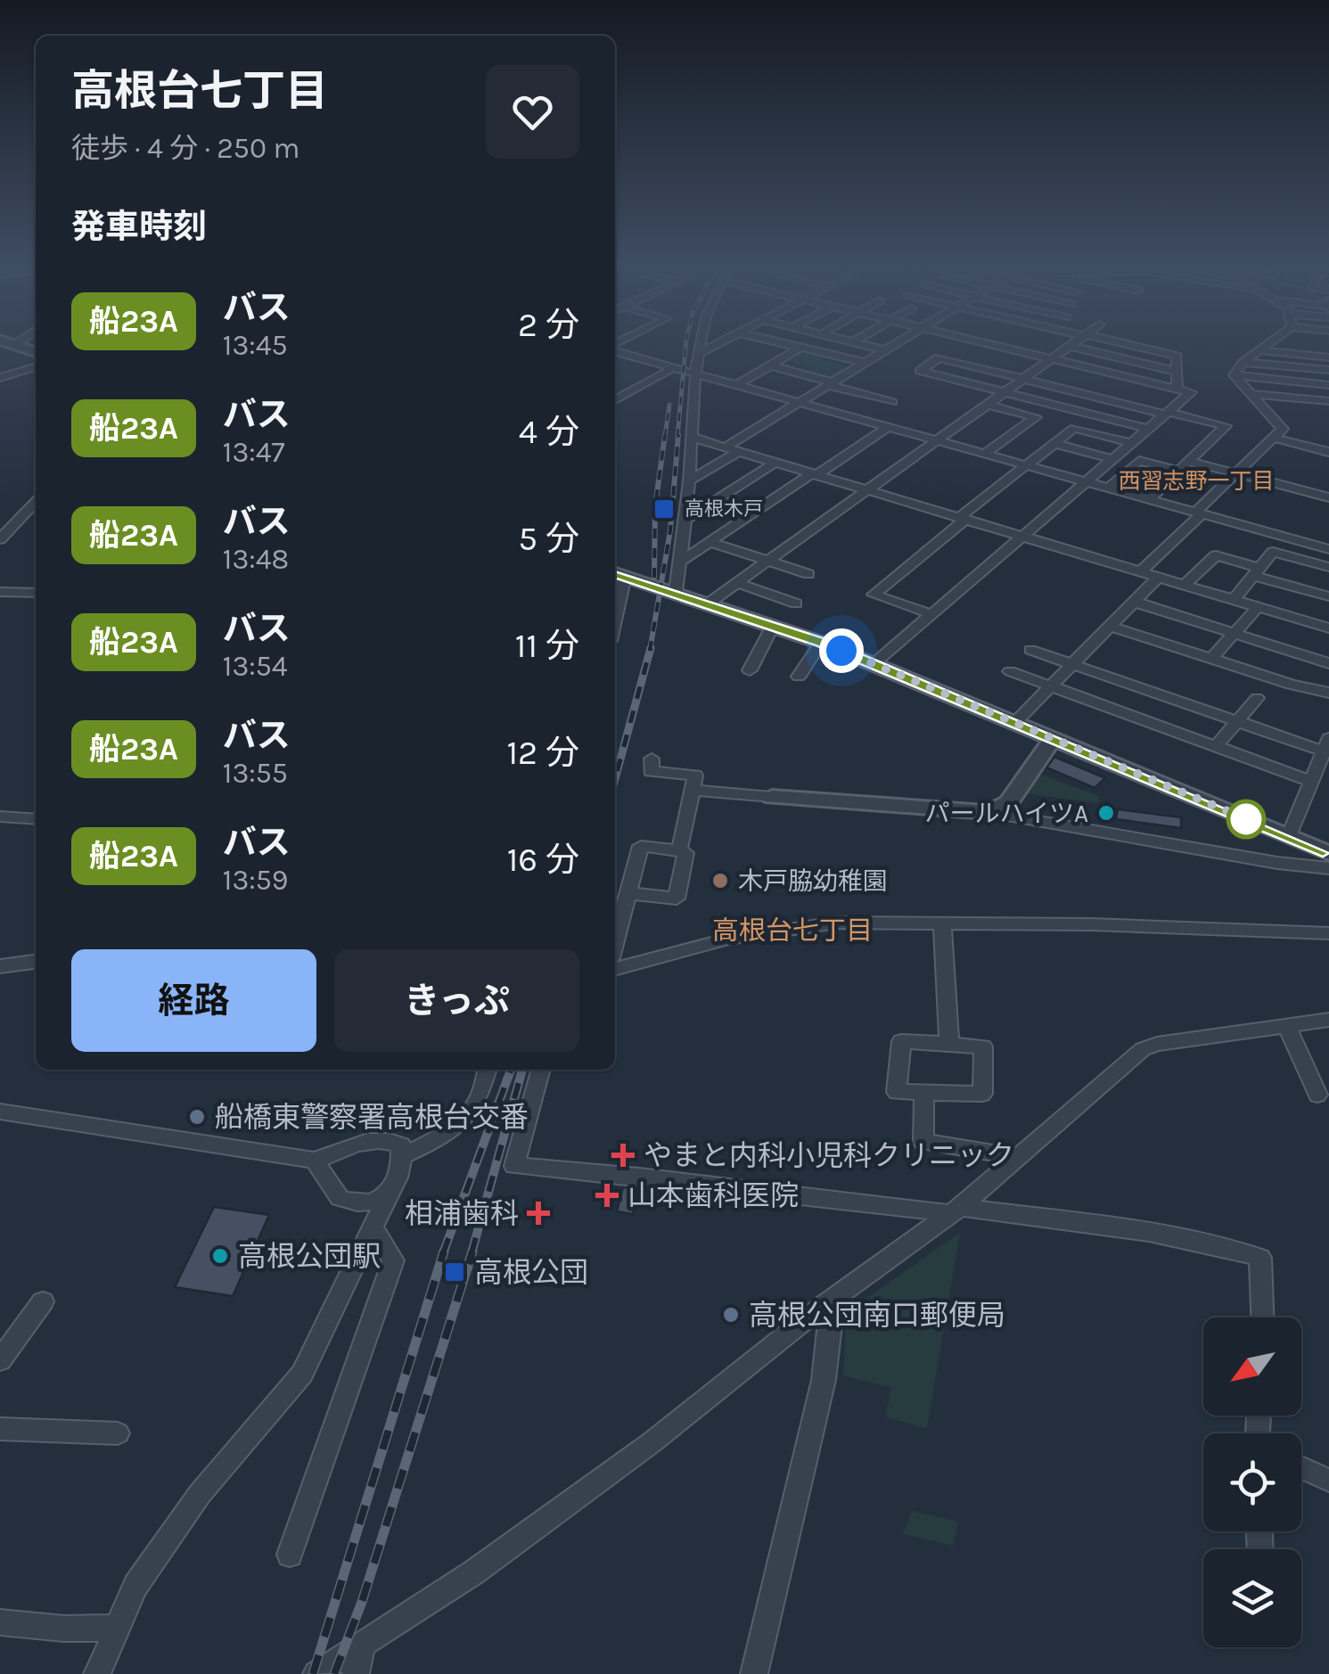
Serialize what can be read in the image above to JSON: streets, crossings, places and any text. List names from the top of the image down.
{
  "districts": ["西習志野一丁目", "高根台七丁目"],
  "places": {
    "transit": ["高根木戸", "高根公団"],
    "other": [
      "パールハイツA",
      "木戸脇幼稚園",
      "船橋東警察署高根台交番",
      "高根公団駅",
      "高根公団南口郵便局"
    ],
    "health": ["やまと内科小児科クリニック", "山本歯科医院", "相浦歯科"]
  },
  "lines": ["bus line 船23A"],
  "north": "bottom left",
  "page": {
    "heading": [
      ["高根台七丁目", "徒歩 · 4 分 · 250 m"],
      "発車時刻"
    ],
    "list": [
      {
        "mark": "船23A",
        "name": "バス",
        "note": "13:45",
        "value": "2 分"
      },
      {
        "mark": "船23A",
        "name": "バス",
        "note": "13:47",
        "value": "4 分"
      },
      {
        "mark": "船23A",
        "name": "バス",
        "note": "13:48",
        "value": "5 分"
      },
      {
        "mark": "船23A",
        "name": "バス",
        "note": "13:54",
        "value": "11 分"
      },
      {
        "mark": "船23A",
        "name": "バス",
        "note": "13:55",
        "value": "12 分"
      },
      {
        "mark": "船23A",
        "name": "バス",
        "note": "13:59",
        "value": "16 分"
      }
    ],
    "buttons": ["経路", "きっぷ"]
  }
}
